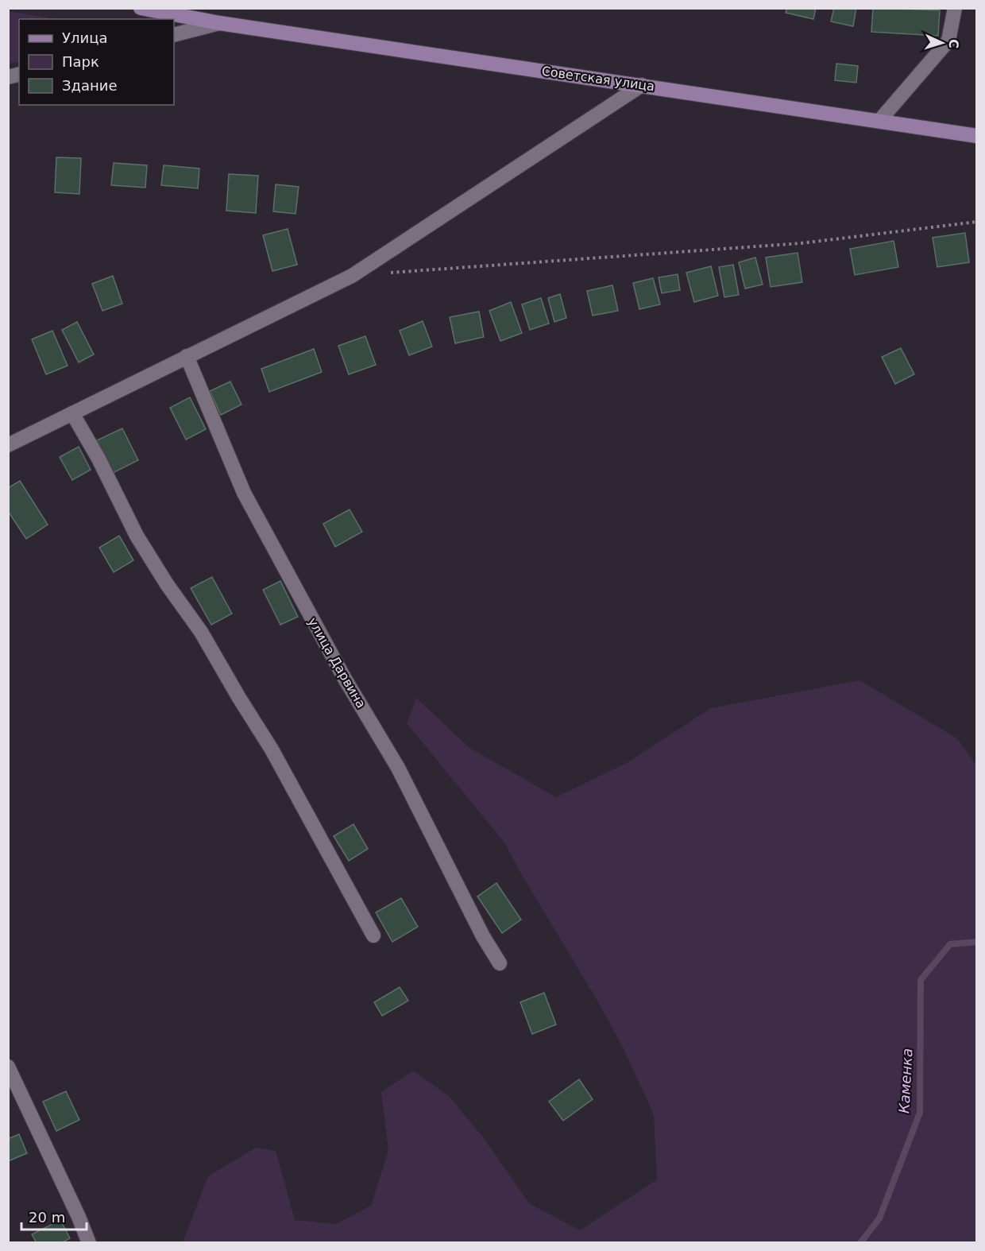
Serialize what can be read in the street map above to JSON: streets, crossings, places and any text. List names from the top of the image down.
{
  "streets": {
    "main road": ["Советская улица"],
    "street": ["улица Дарвина"]
  },
  "water": ["Каменка"],
  "legend": ["Улица", "Парк", "Здание"],
  "scale_bar": "20 m",
  "north": "right"
}
